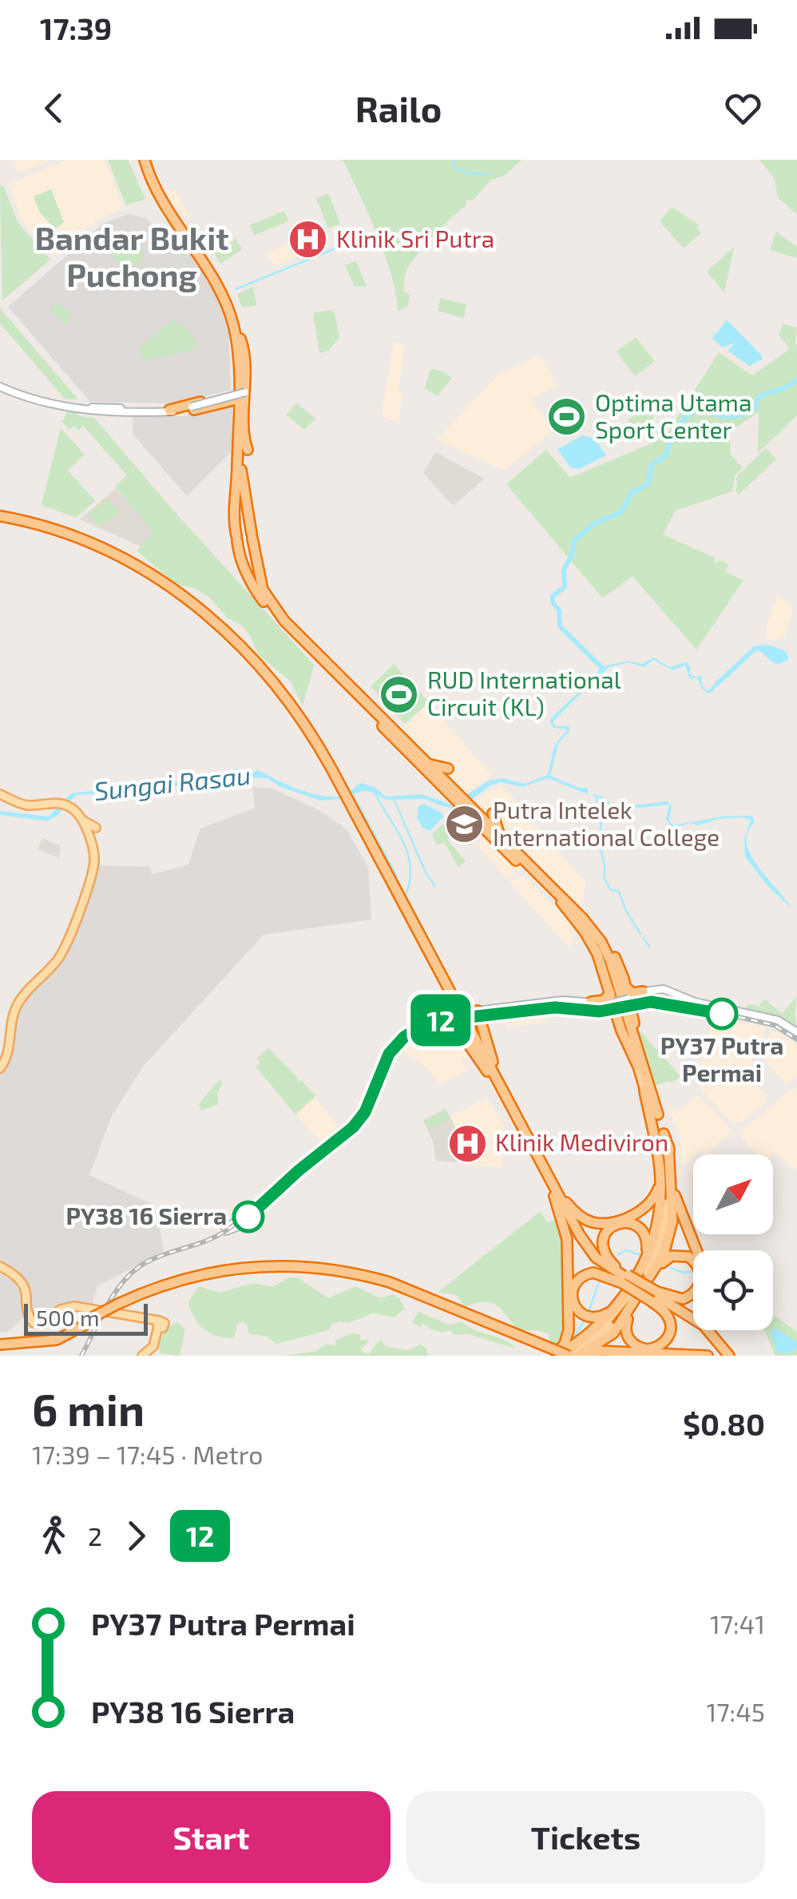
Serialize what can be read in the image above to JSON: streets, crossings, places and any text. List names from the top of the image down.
{
  "districts": ["Bandar Bukit Puchong"],
  "water": ["Sungai Rasau"],
  "places": {
    "hospital": ["Klinik Sri Putra", "Klinik Mediviron"],
    "sports": ["Optima Utama Sport Center", "RUD International Circuit (KL)"],
    "school or university": ["Putra Intelek International College"],
    "other": ["PY37 Putra Permai", "PY38 16 Sierra"]
  },
  "lines": ["metro line 12"],
  "scale_bar": "500 m",
  "north": "top right",
  "page": {
    "status": "17:39",
    "header": "Railo",
    "on_map": "12",
    "scale": "500 m",
    "heading": ["6 min", "17:39 – 17:45 · Metro", "$0.80"],
    "legs": ["2", "12"],
    "list": [
      {
        "name": "PY37 Putra Permai",
        "value": "17:41"
      },
      {
        "name": "PY38 16 Sierra",
        "value": "17:45"
      }
    ],
    "buttons": ["Start", "Tickets"]
  }
}
